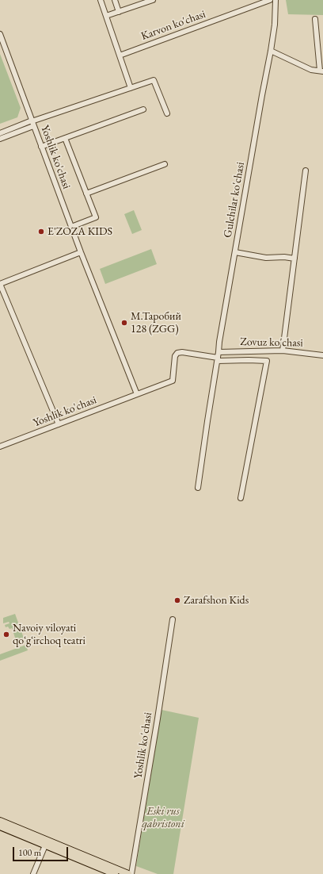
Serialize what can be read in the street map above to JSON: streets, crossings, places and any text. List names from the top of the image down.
{
  "streets": {
    "street": [
      "Karvon ko'chasi",
      "Yoshlik ko'chasi",
      "Gulchilar ko'chasi",
      "Zovuz ko'chasi"
    ]
  },
  "crossings": [
    ["Yoshlik ko'chasi", "Gulchilar ko'chasi"],
    ["Gulchilar ko'chasi", "Zovuz ko'chasi"]
  ],
  "parks": ["Eski rus qabristoni"],
  "places": [
    "E'ZOZA KIDS",
    "М.Таробий 128 (ZGG)",
    "Zarafshon Kids",
    "Navoiy viloyati qoʻgʻirchoq teatri"
  ],
  "scale_bar": "100 m"
}
